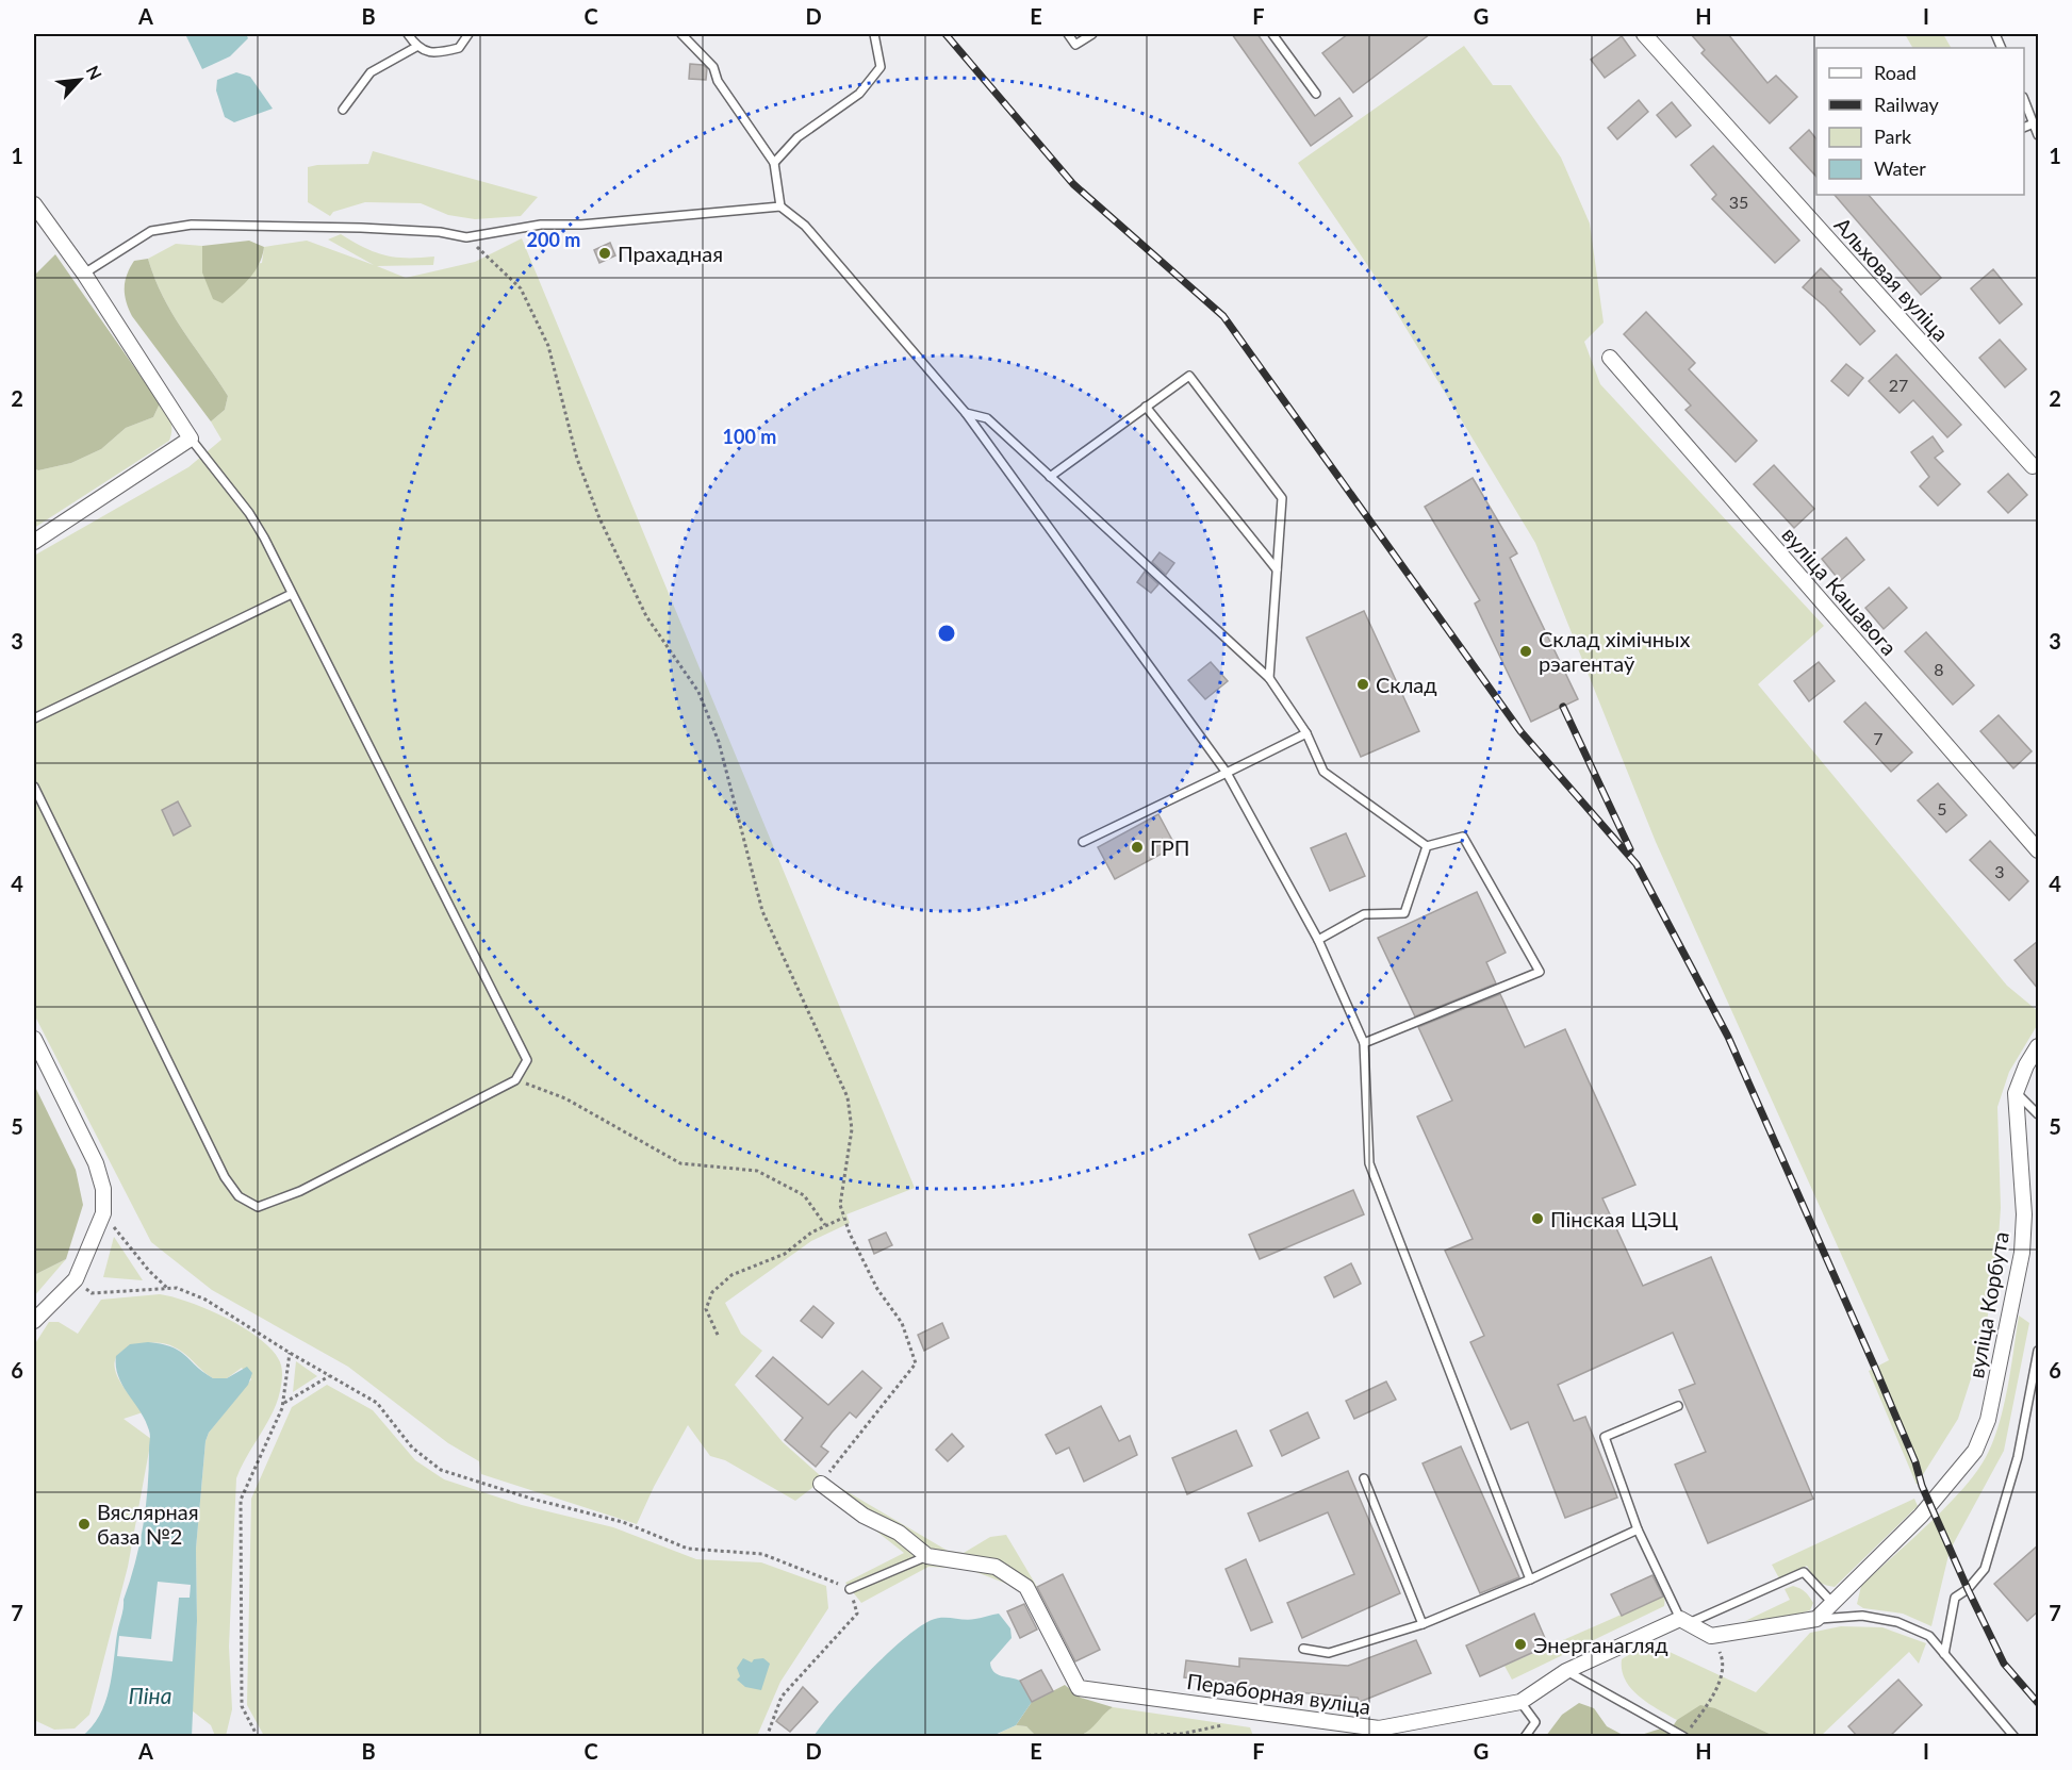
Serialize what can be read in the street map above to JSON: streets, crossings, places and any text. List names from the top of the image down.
{
  "streets": {
    "street": [
      "Альховая вуліца",
      "вуліца Кашавога",
      "вуліца Корбута",
      "Пераборная вуліца"
    ]
  },
  "water": ["Піна"],
  "places": [
    "Прахадная",
    "Склад хімічных рэагентаў",
    "Склад",
    "ГРП",
    "Пінская ЦЭЦ",
    "Вяслярная база №2",
    "Энерганагляд"
  ],
  "house_numbers": [
    "35",
    "27",
    "8",
    "7",
    "5",
    "3"
  ],
  "legend": [
    "Road",
    "Railway",
    "Park",
    "Water"
  ],
  "north": "top right",
  "grid": {
    "columns": [
      "A",
      "B",
      "C",
      "D",
      "E",
      "F",
      "G",
      "H",
      "I"
    ],
    "rows": [
      "1",
      "2",
      "3",
      "4",
      "5",
      "6",
      "7"
    ]
  },
  "rings": ["200 m", "100 m"]
}
